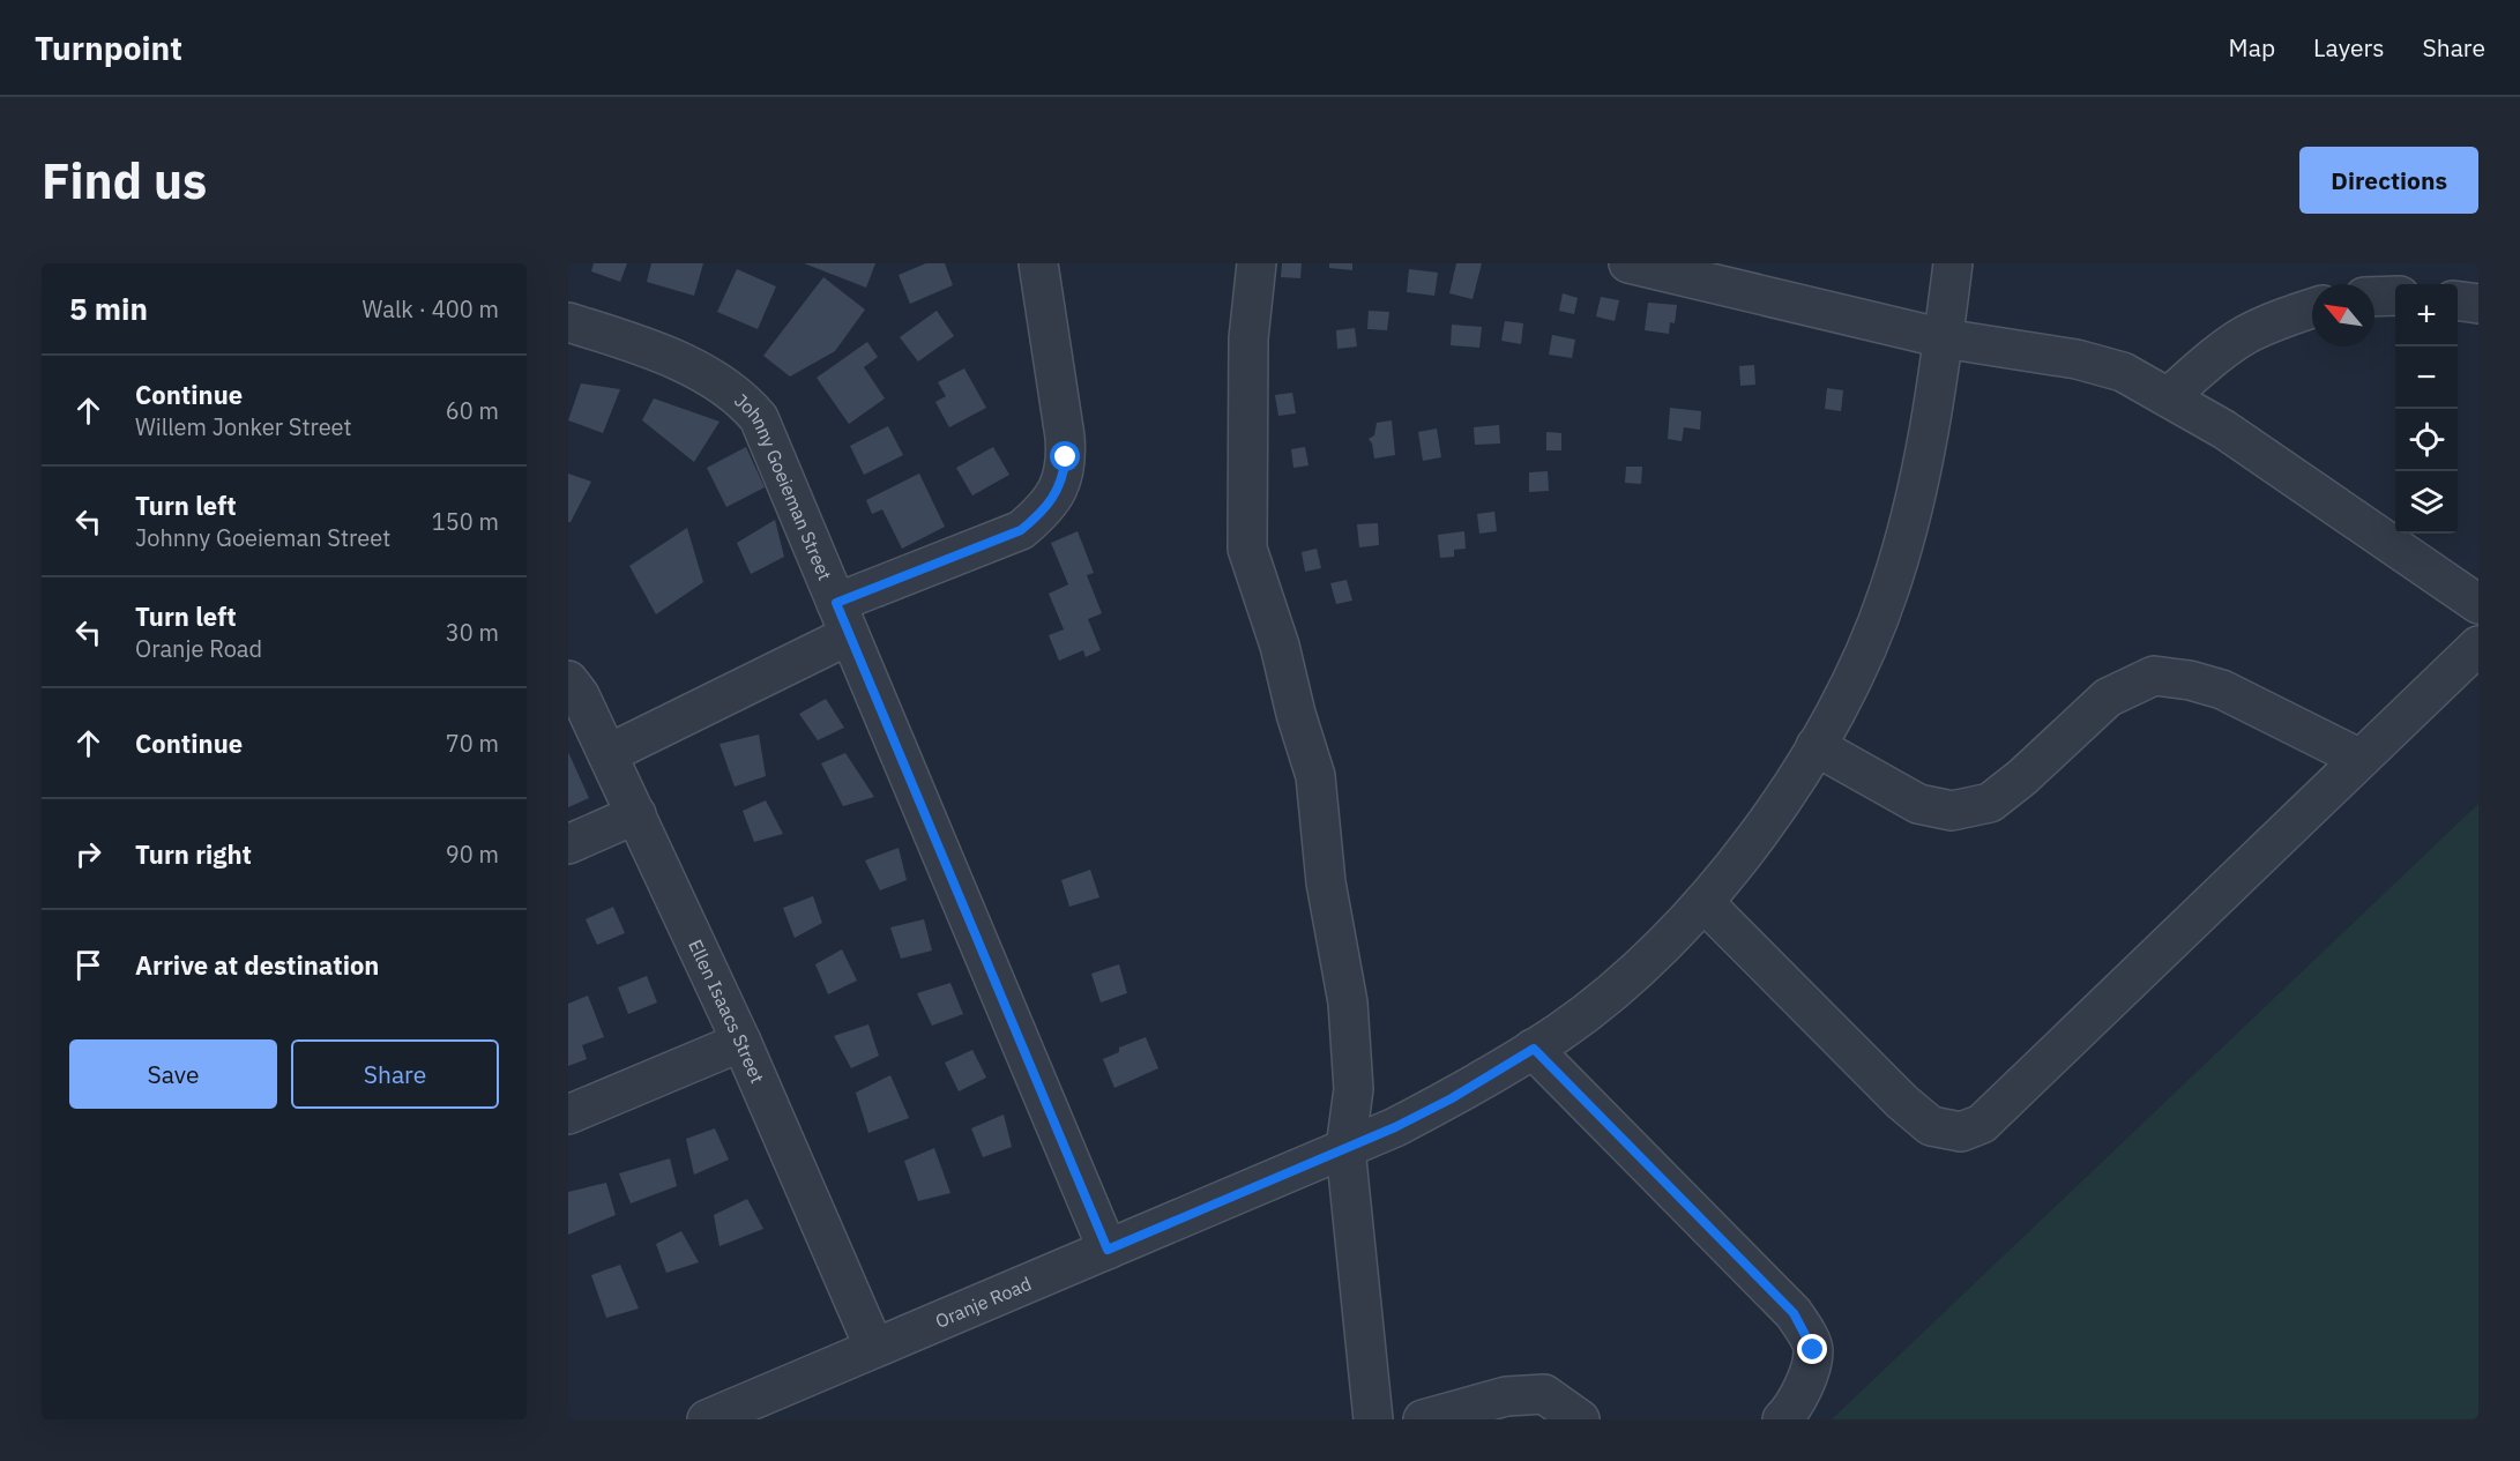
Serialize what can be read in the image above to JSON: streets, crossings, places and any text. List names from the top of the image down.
{
  "streets": {
    "street": ["Johnny Goeieman Street", "Ellen Isaacs Street", "Oranje Road"]
  },
  "crossings": [
    ["Johnny Goeieman Street", "Oranje Road"],
    ["Ellen Isaacs Street", "Oranje Road"]
  ],
  "north": "top left",
  "page": {
    "header": "Turnpoint",
    "nav": ["Map", "Layers", "Share"],
    "buttons": [
      "Directions",
      ["Save", "Share"]
    ],
    "title": "Find us",
    "heading": ["5 min", "Walk · 400 m"],
    "map_buttons": ["+", "−"],
    "list": [
      ["Continue", "Willem Jonker Street", "60 m"],
      ["Turn left", "Johnny Goeieman Street", "150 m"],
      ["Turn left", "Oranje Road", "30 m"],
      ["Continue", "70 m"],
      ["Turn right", "90 m"],
      "Arrive at destination"
    ]
  }
}
